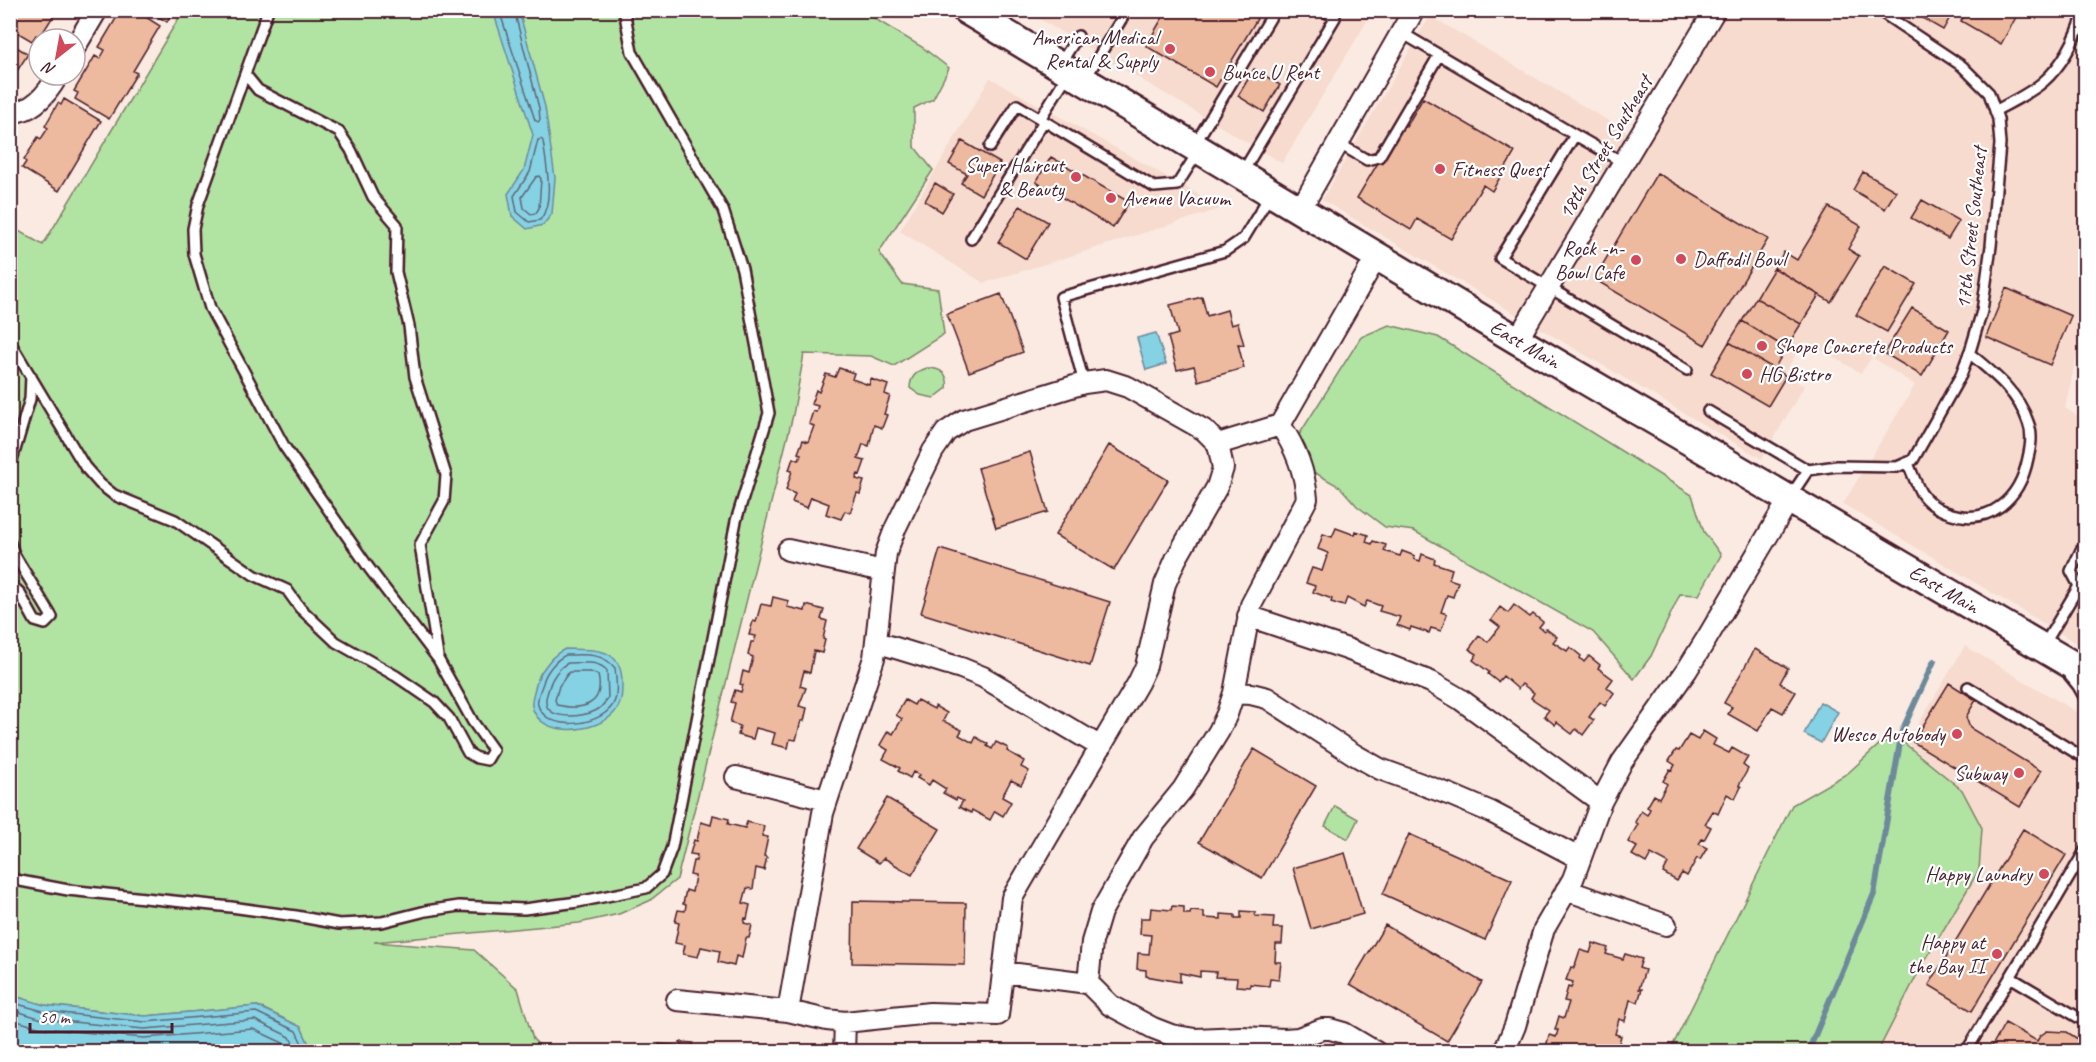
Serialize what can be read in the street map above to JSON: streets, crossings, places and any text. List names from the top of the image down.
{
  "streets": {
    "main road": ["East Main"],
    "street": ["18th Street Southeast"],
    "lane": ["17th Street Southeast"]
  },
  "crossings": [
    ["18th Street Southeast", "East Main"]
  ],
  "places": [
    "American Medical Rental & Supply",
    "Bunce U Rent",
    "Fitness Quest",
    "Super Haircut & Beauty",
    "Avenue Vacuum",
    "Daffodil Bowl",
    "Rock -n- Bowl Cafe",
    "Shope Concrete Products",
    "HG Bistro",
    "Wesco Autobody",
    "Subway",
    "Happy Laundry",
    "Happy at the Bay II"
  ],
  "scale_bar": "50 m",
  "north": "bottom left"
}
